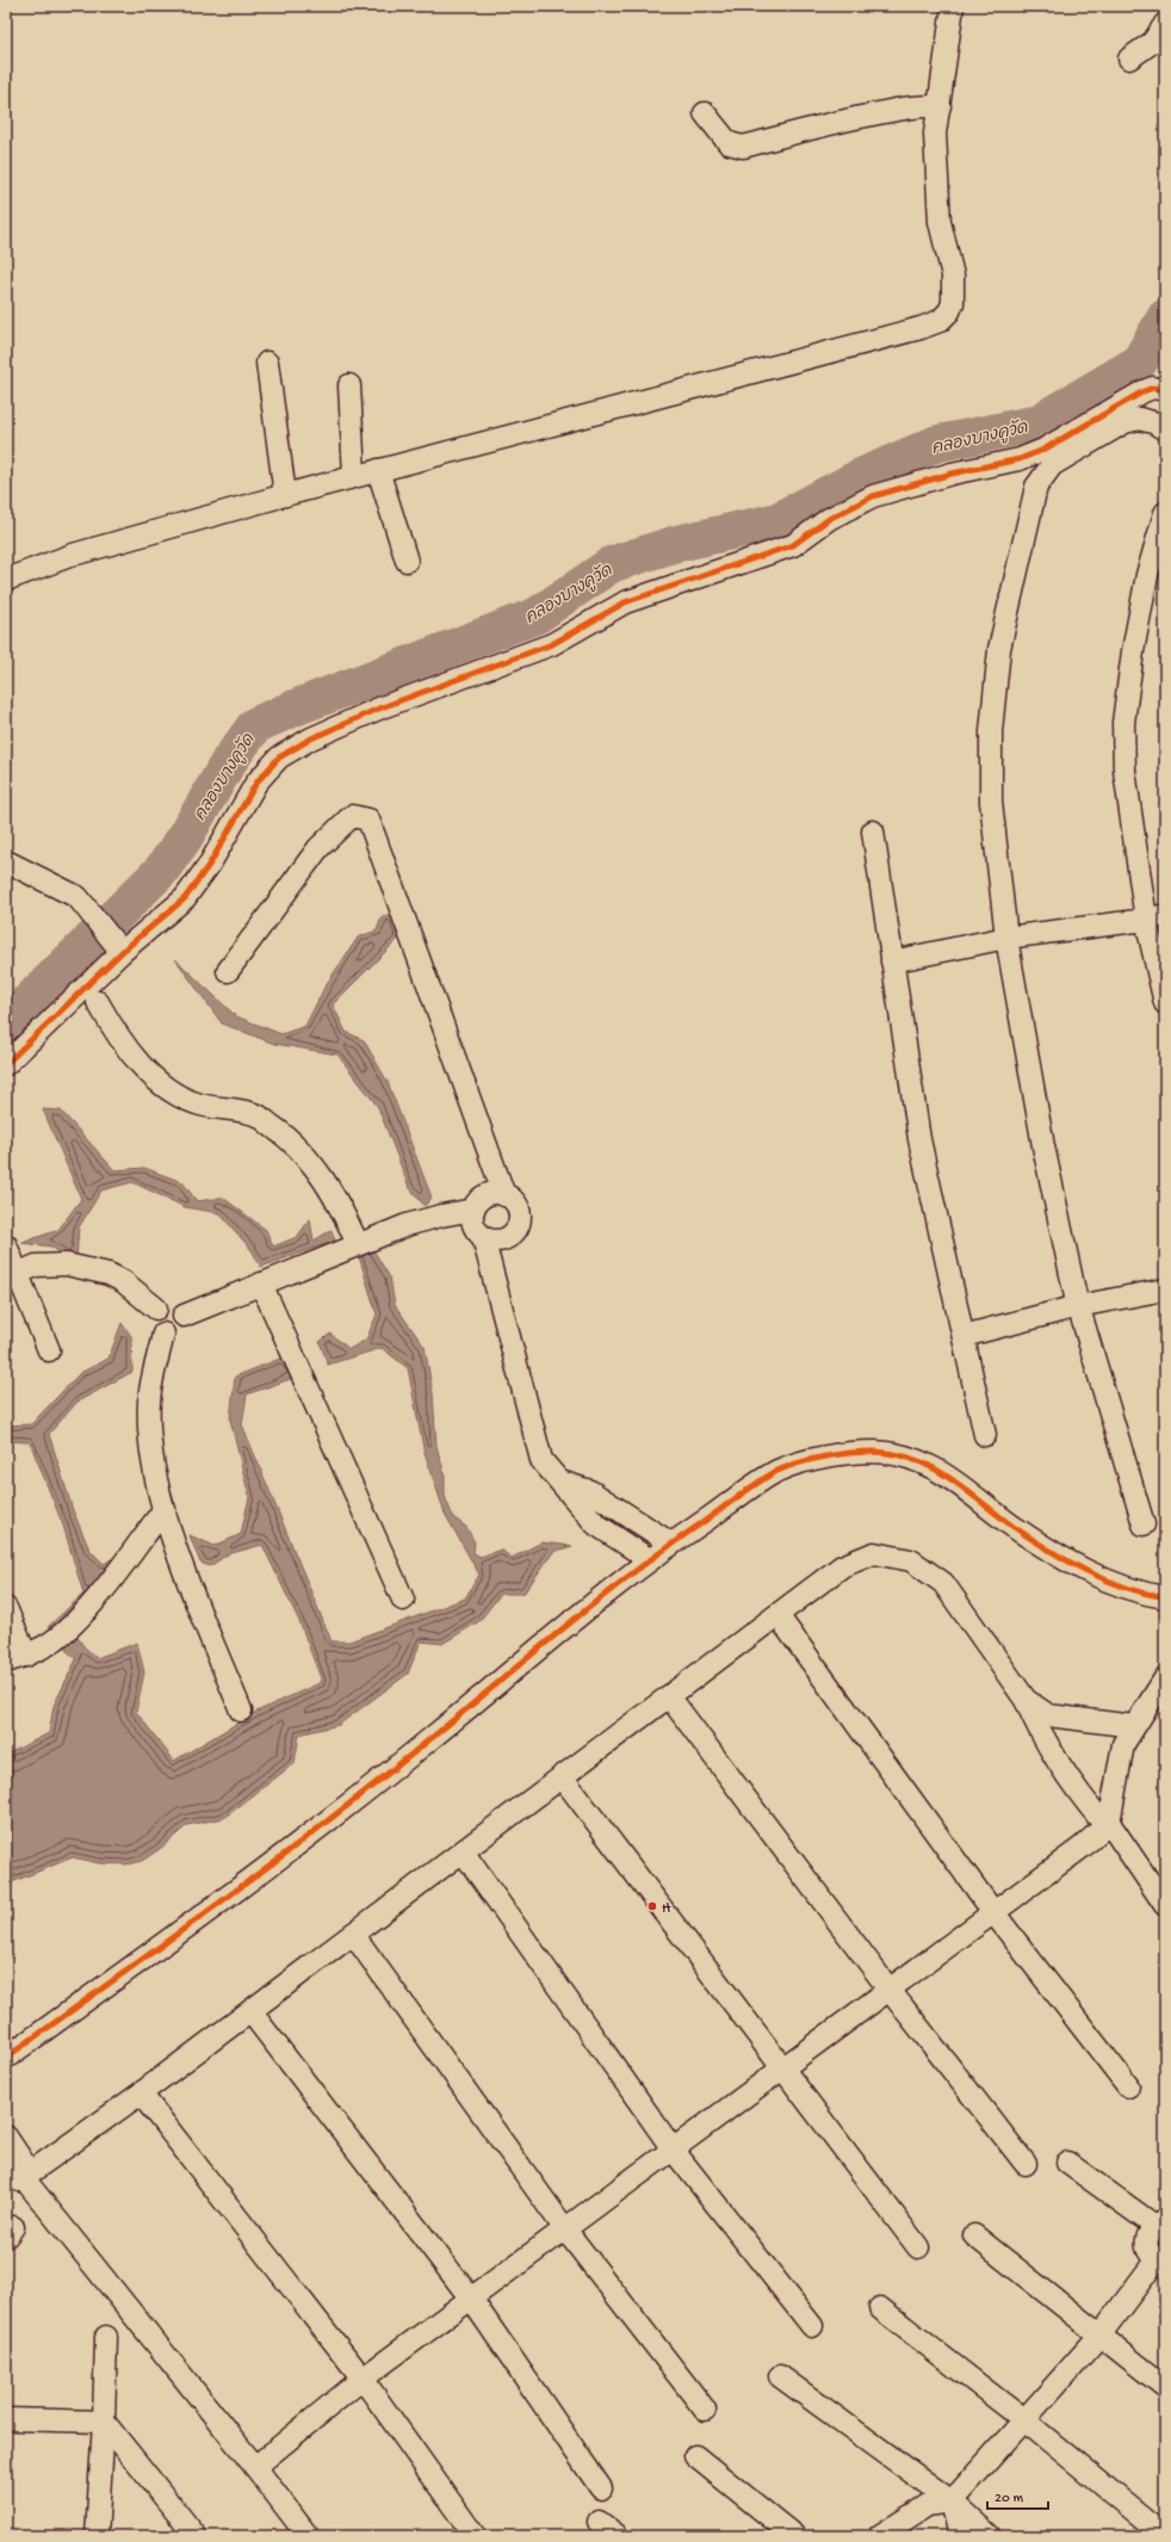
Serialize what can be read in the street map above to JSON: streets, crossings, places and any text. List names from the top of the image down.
{
  "water": ["คลองบางคูวัด"],
  "places": ["H"],
  "scale_bar": "20 m"
}
